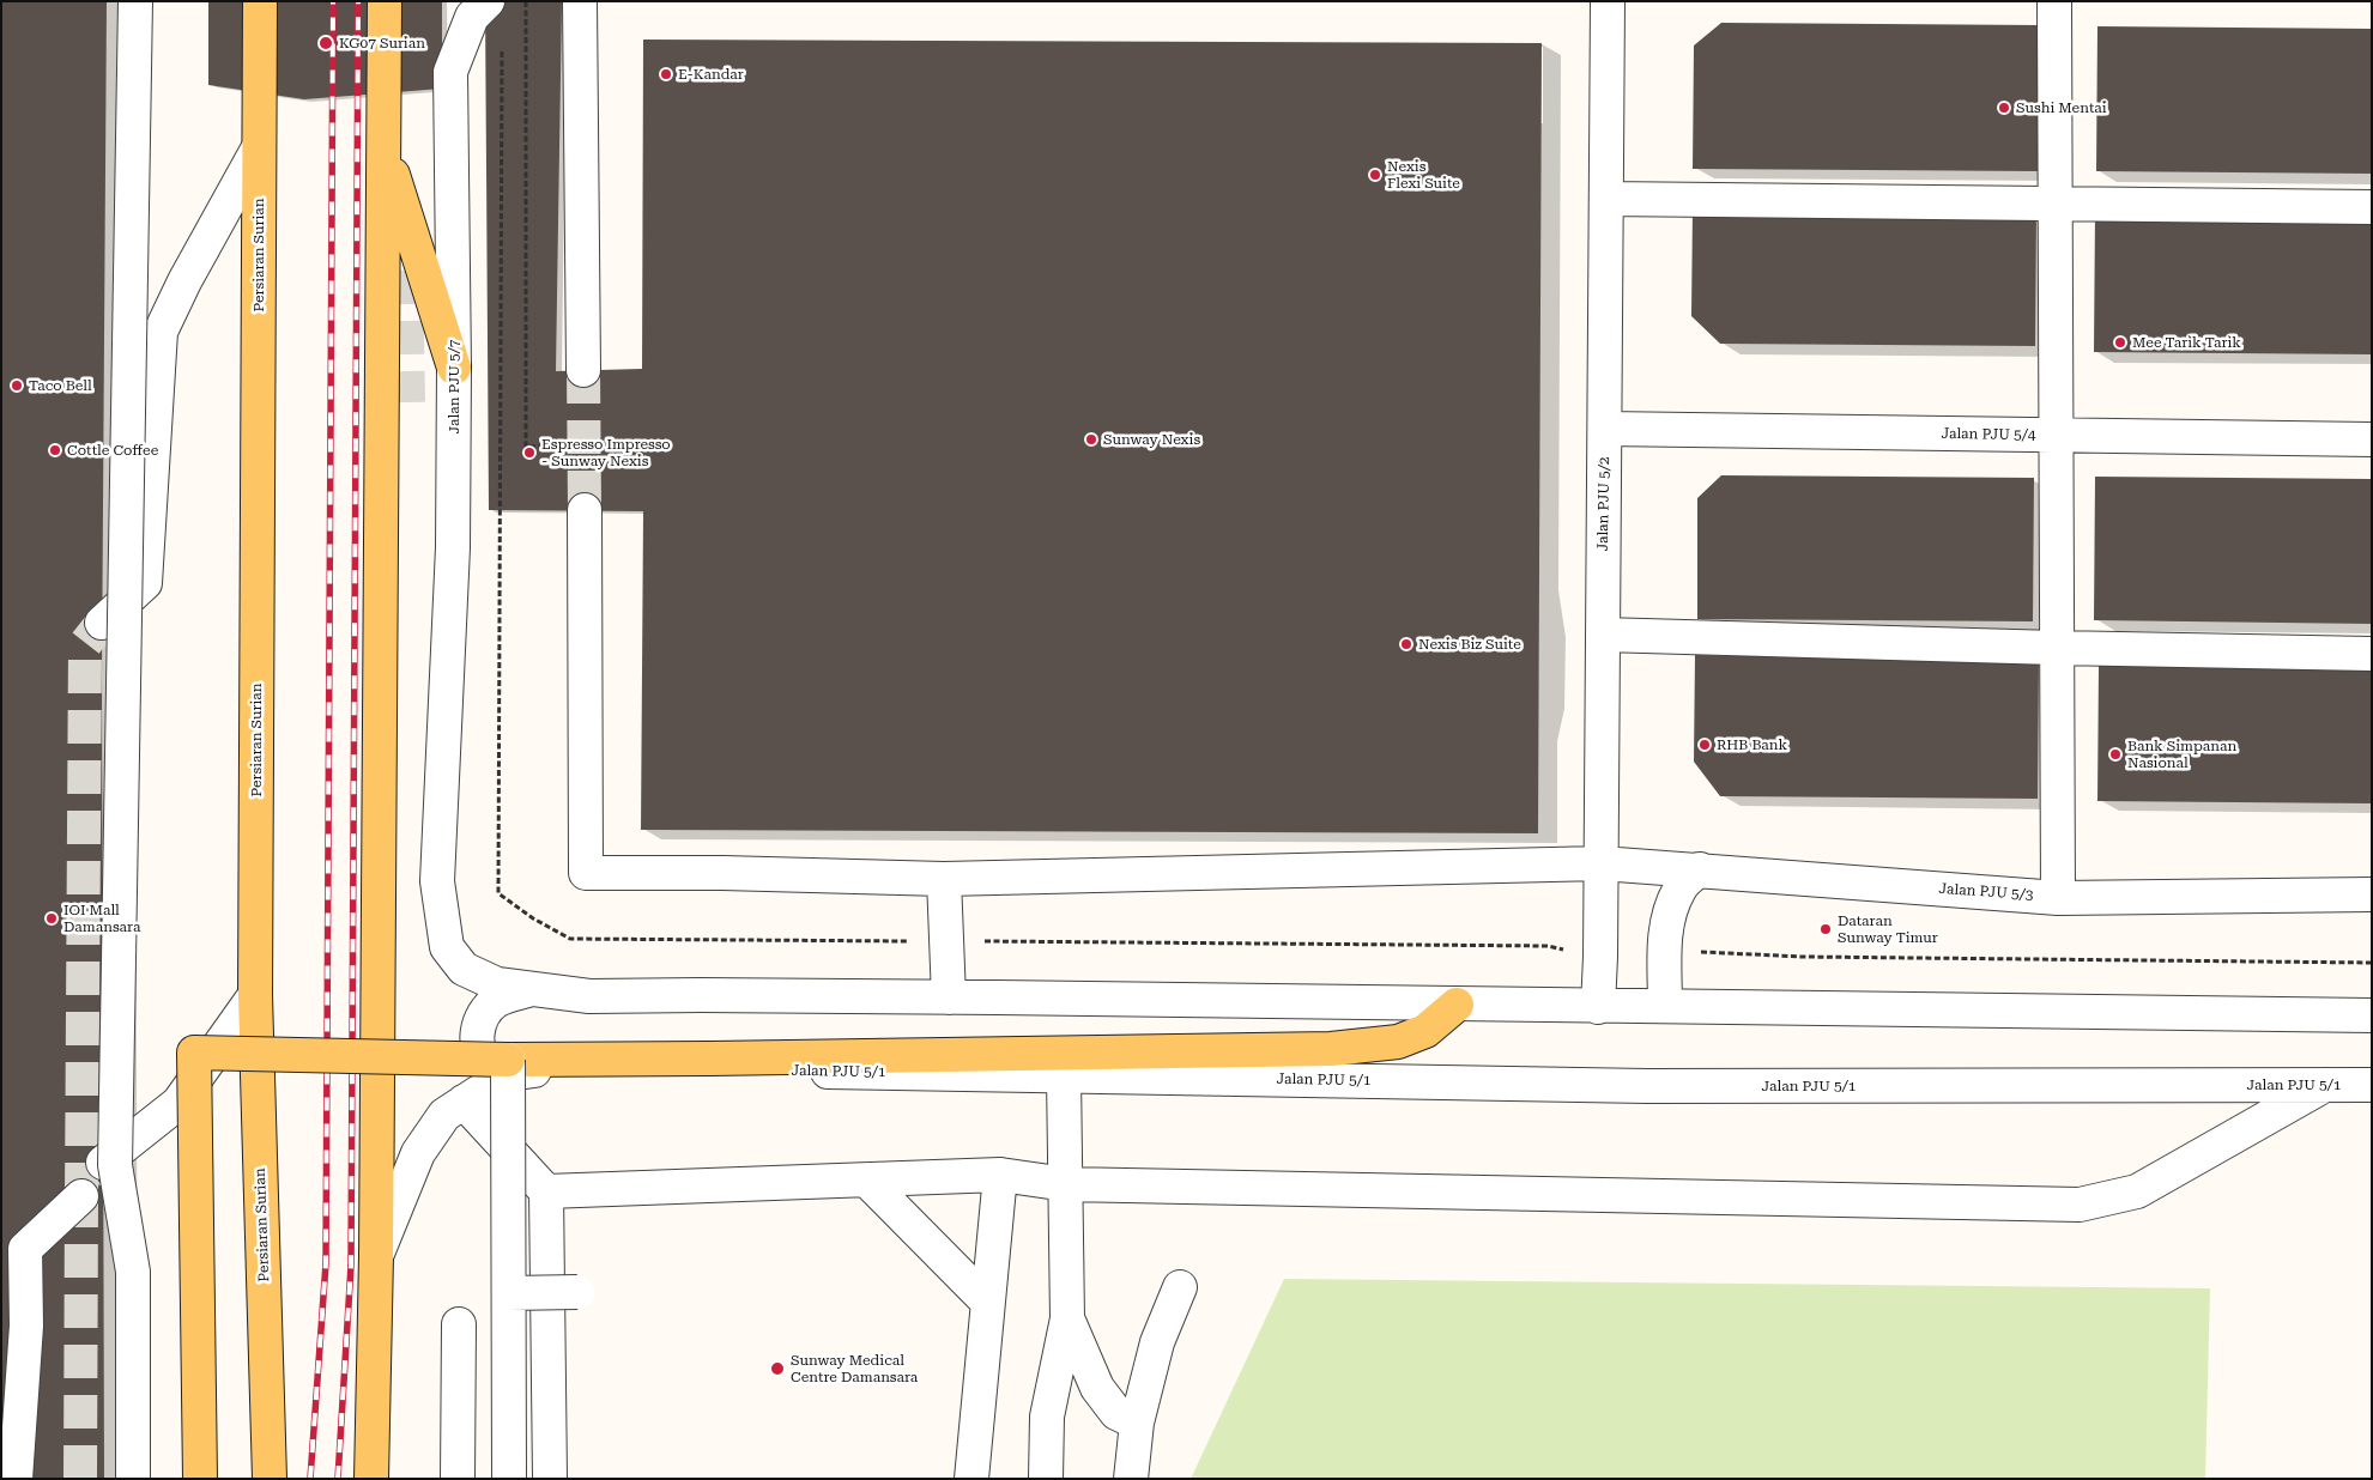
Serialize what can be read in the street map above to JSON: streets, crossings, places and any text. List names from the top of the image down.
{
  "streets": {
    "main road": ["Persiaran Surian"],
    "street": [
      "Jalan PJU 5/7",
      "Jalan PJU 5/4",
      "Jalan PJU 5/2",
      "Jalan PJU 5/3",
      "Jalan PJU 5/1"
    ]
  },
  "crossings": [
    ["Jalan PJU 5/4", "Jalan PJU 5/2"],
    ["Jalan PJU 5/2", "Jalan PJU 5/3"]
  ],
  "places": [
    "KG07 Surian",
    "E-Kandar",
    "Sushi Mentai",
    "Nexis Flexi Suite",
    "Mee Tarik Tarik",
    "Taco Bell",
    "Sunway Nexis",
    "Cottle Coffee",
    "Espresso Impresso - Sunway Nexis",
    "Nexis Biz Suite",
    "RHB Bank",
    "Bank Simpanan Nasional",
    "IOI Mall Damansara",
    "Dataran Sunway Timur",
    "Sunway Medical Centre Damansara"
  ]
}
